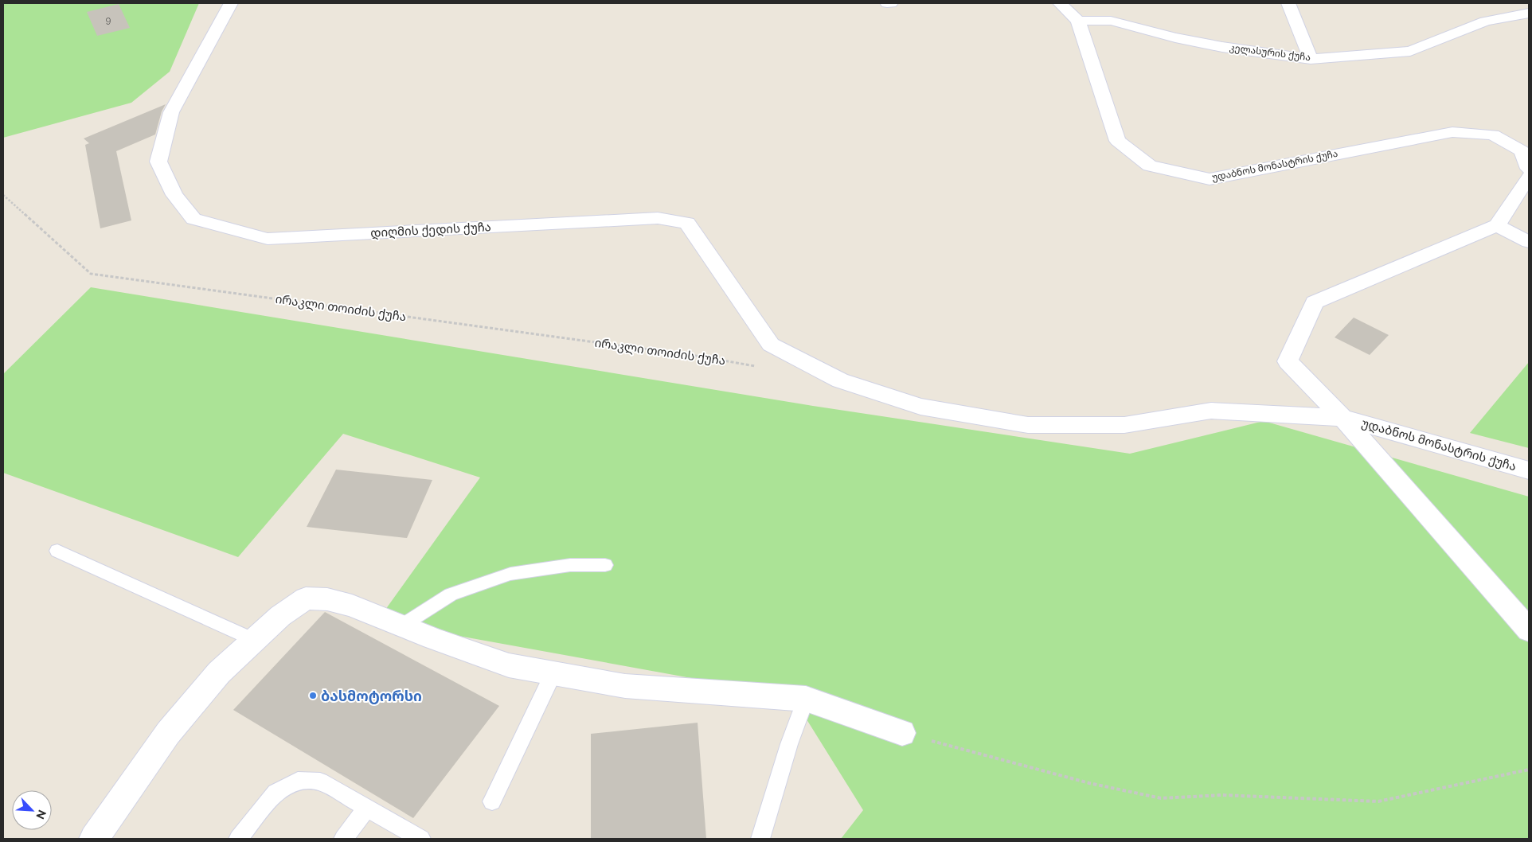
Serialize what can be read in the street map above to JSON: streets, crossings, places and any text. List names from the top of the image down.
{
  "streets": {
    "street": ["კელასურის ქუჩა", "უდაბნოს მონასტრის ქუჩა", "დიღმის ქედის ქუჩა"],
    "path": ["ირაკლი თოიძის ქუჩა"]
  },
  "crossings": [
    ["კელასურის ქუჩა", "უდაბნოს მონასტრის ქუჩა"],
    ["უდაბნოს მონასტრის ქუჩა", "დიღმის ქედის ქუჩა"]
  ],
  "places": ["ბასმოტორსი"],
  "house_numbers": ["9"],
  "north": "bottom right"
}
